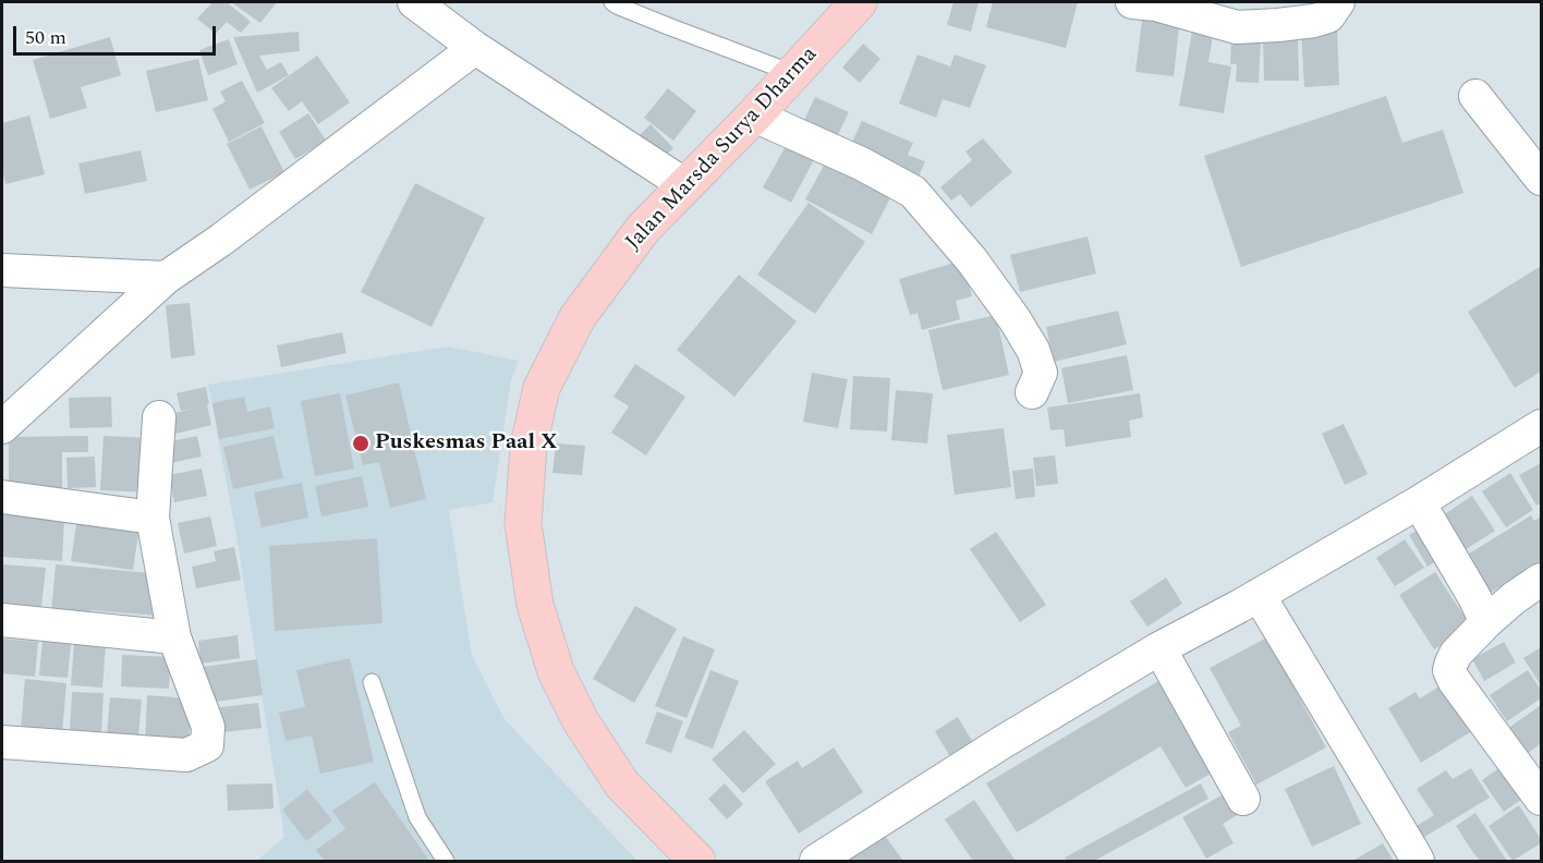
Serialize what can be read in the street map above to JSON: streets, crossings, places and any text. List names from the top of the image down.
{
  "streets": {
    "highway": ["Jalan Marsda Surya Dharma"]
  },
  "places": ["Puskesmas Paal X"],
  "scale_bar": "50 m"
}
